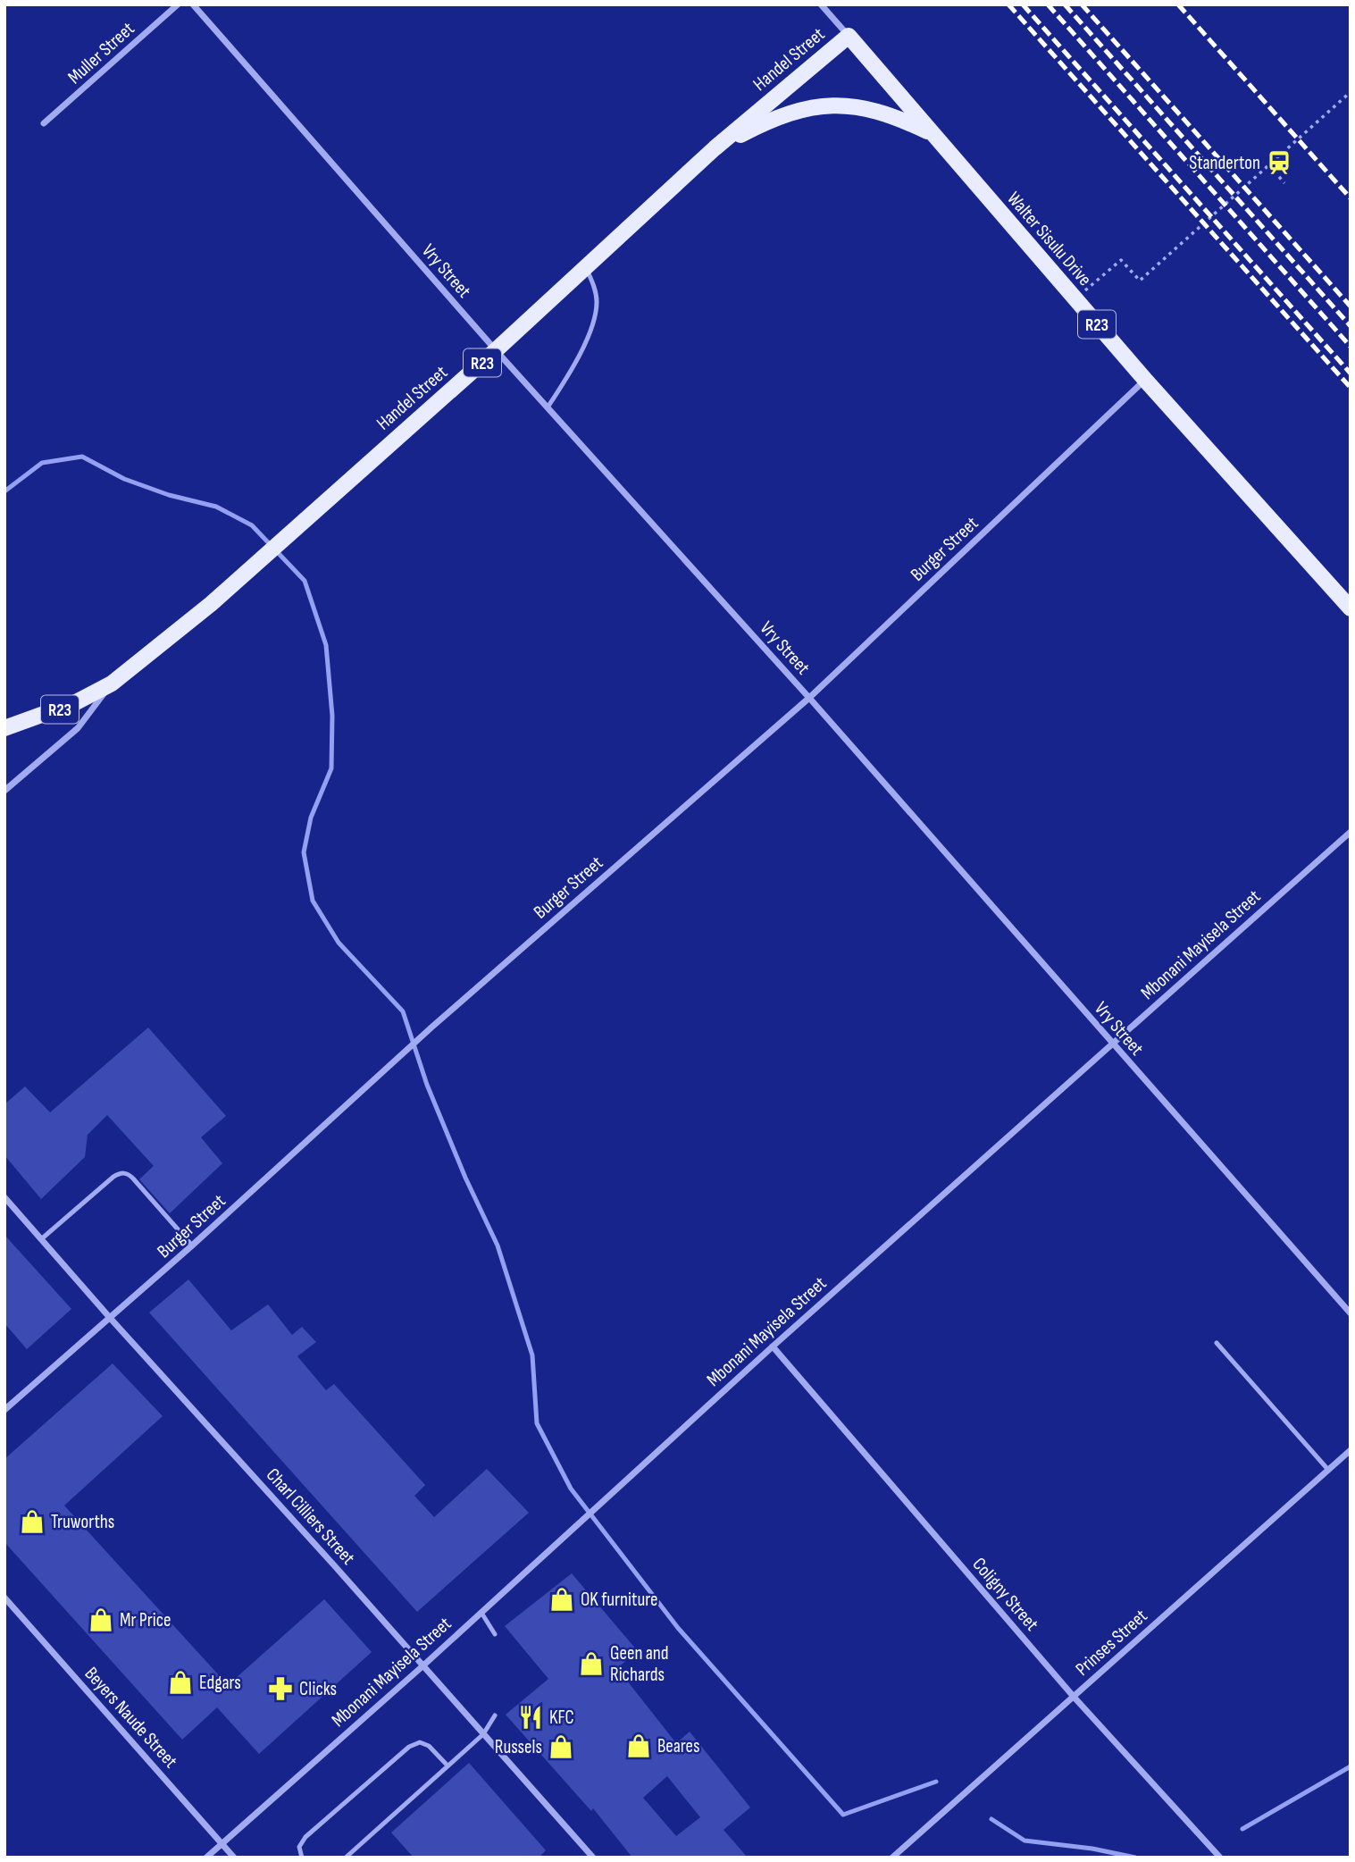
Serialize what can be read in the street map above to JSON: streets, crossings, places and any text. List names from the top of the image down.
{
  "streets": {
    "main road": ["Handel Street", "Walter Sisulu Drive", "R23"],
    "street": [
      "Muller Street",
      "Vry Street",
      "Burger Street",
      "Mbonani Mayisela Street",
      "Charl Cilliers Street",
      "Coligny Street",
      "Prinses Street",
      "Beyers Naude Street"
    ]
  },
  "crossings": [
    ["Handel Street", "Walter Sisulu Drive"],
    ["Handel Street", "Vry Street"],
    ["Handel Street", "R23"],
    ["Walter Sisulu Drive", "Burger Street"],
    ["Vry Street", "Burger Street"],
    ["Vry Street", "Mbonani Mayisela Street"],
    ["Burger Street", "Charl Cilliers Street"],
    ["Mbonani Mayisela Street", "Charl Cilliers Street"],
    ["Mbonani Mayisela Street", "Coligny Street"],
    ["Mbonani Mayisela Street", "Beyers Naude Street"],
    ["Coligny Street", "Prinses Street"]
  ],
  "places": {
    "station": ["Standerton"],
    "shop": [
      "Truworths",
      "OK furniture",
      "Mr Price",
      "Geen and Richards",
      "Edgars",
      "Beares",
      "Russels"
    ],
    "pharmacy": ["Clicks"],
    "restaurant": ["KFC"]
  }
}
